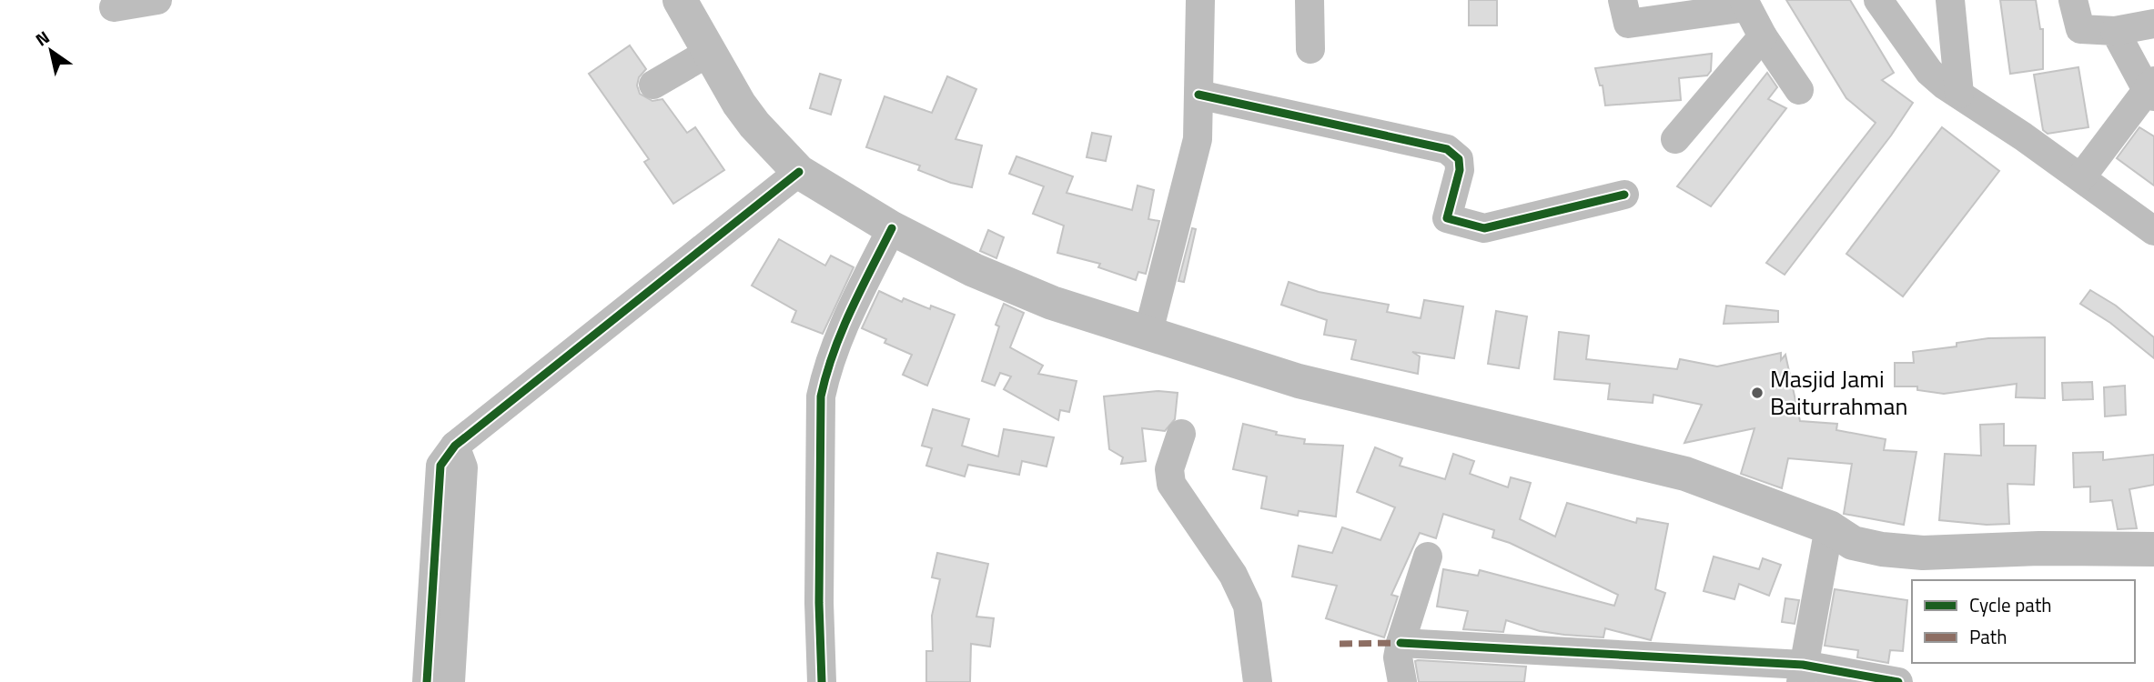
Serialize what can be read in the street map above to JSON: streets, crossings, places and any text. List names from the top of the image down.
{
  "places": ["Masjid Jami Baiturrahman"],
  "legend": ["Cycle path", "Path"],
  "north": "top left"
}
